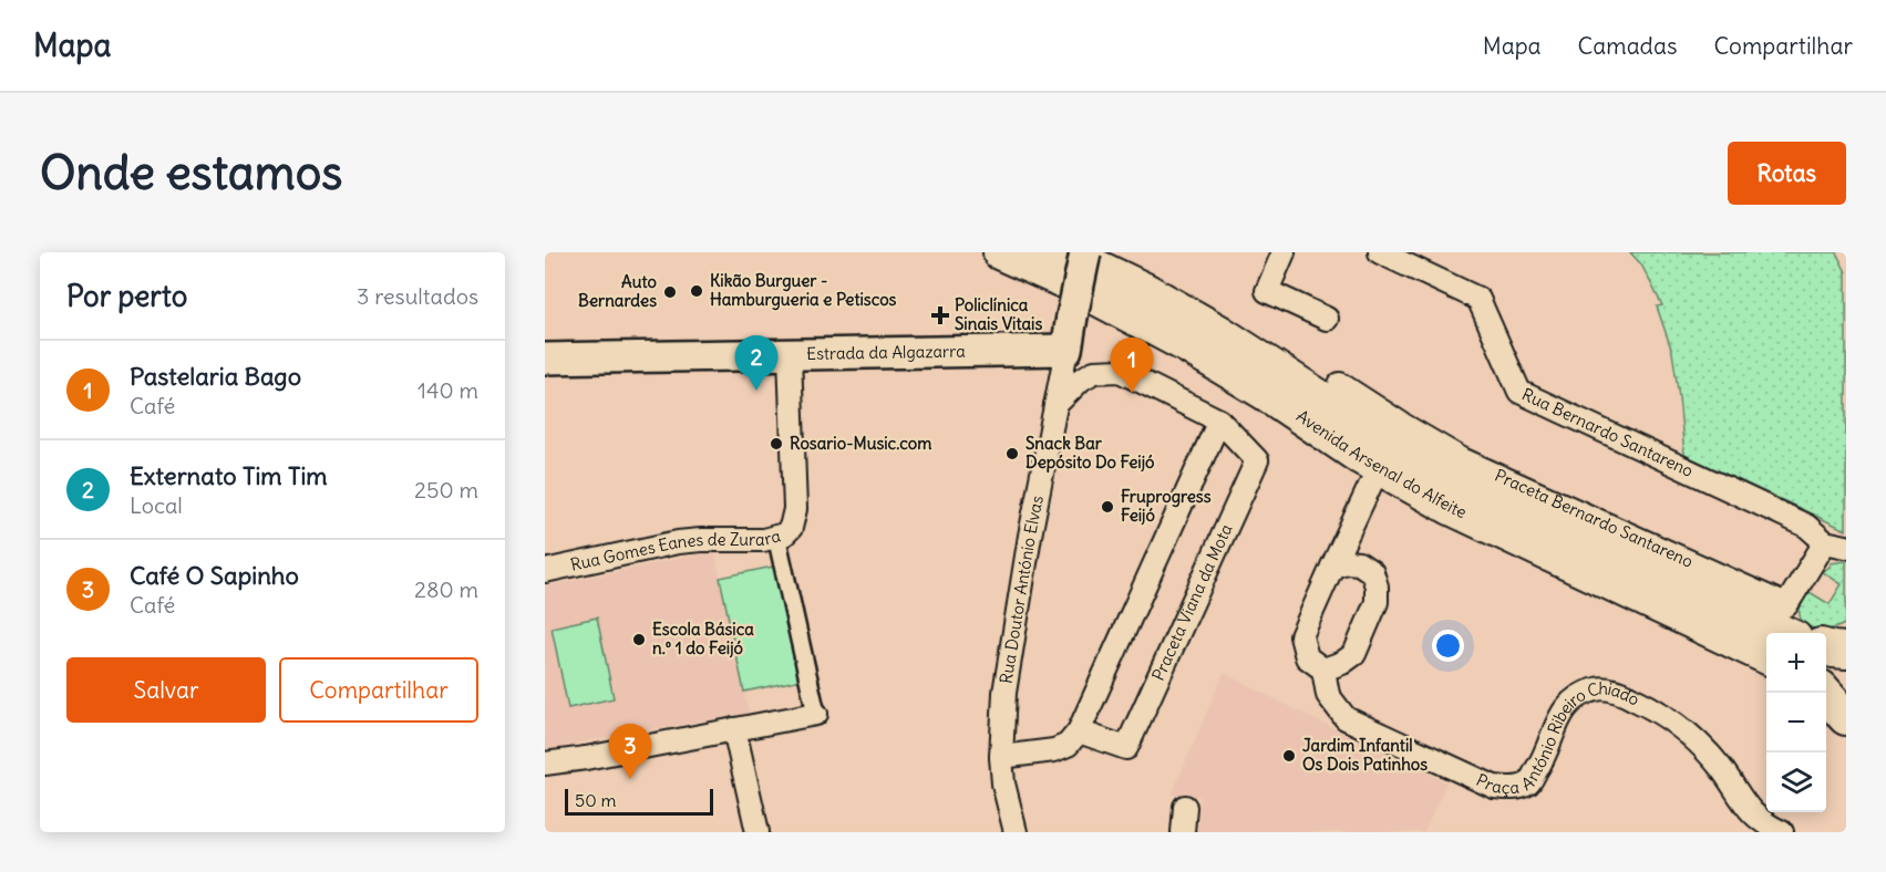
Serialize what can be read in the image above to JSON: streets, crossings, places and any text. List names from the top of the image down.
{
  "streets": {
    "main road": ["Estrada da Algazarra", "Avenida Arsenal do Alfeite"],
    "street": [
      "Rua Bernardo Santareno",
      "Praceta Bernardo Santareno",
      "Rua Gomes Eanes de Zurara",
      "Rua Doutor António Elvas",
      "Praceta Viana da Mota",
      "Praça António Ribeiro Chiado"
    ]
  },
  "crossings": [
    ["Estrada da Algazarra", "Rua Gomes Eanes de Zurara"],
    ["Estrada da Algazarra", "Rua Doutor António Elvas"],
    ["Rua Bernardo Santareno", "Praceta Bernardo Santareno"],
    ["Avenida Arsenal do Alfeite", "Praça António Ribeiro Chiado"],
    ["Rua Doutor António Elvas", "Praceta Viana da Mota"]
  ],
  "places": {
    "other": [
      "Kikão Burguer - Hamburgueria e Petiscos",
      "Auto Bernardes",
      "Rosario-Music.com",
      "Snack Bar Depósito Do Feijó",
      "Fruprogress Feijó",
      "Escola Básica n.º 1 do Feijó",
      "Jardim Infantil Os Dois Patinhos"
    ],
    "health": ["Policlínica Sinais Vitais"]
  },
  "scale_bar": "50 m",
  "page": {
    "header": "Mapa",
    "nav": ["Mapa", "Camadas", "Compartilhar"],
    "buttons": [
      "Rotas",
      ["Salvar", "Compartilhar"]
    ],
    "title": "Onde estamos",
    "heading": ["Por perto", "3 resultados"],
    "pins": ["2", "1", "3"],
    "list": [
      {
        "mark": "1",
        "name": "Pastelaria Bago",
        "note": "Café",
        "value": "140 m"
      },
      {
        "mark": "2",
        "name": "Externato Tim Tim",
        "note": "Local",
        "value": "250 m"
      },
      {
        "mark": "3",
        "name": "Café O Sapinho",
        "note": "Café",
        "value": "280 m"
      }
    ],
    "map_buttons": ["+", "−"],
    "scale": "50 m"
  }
}
